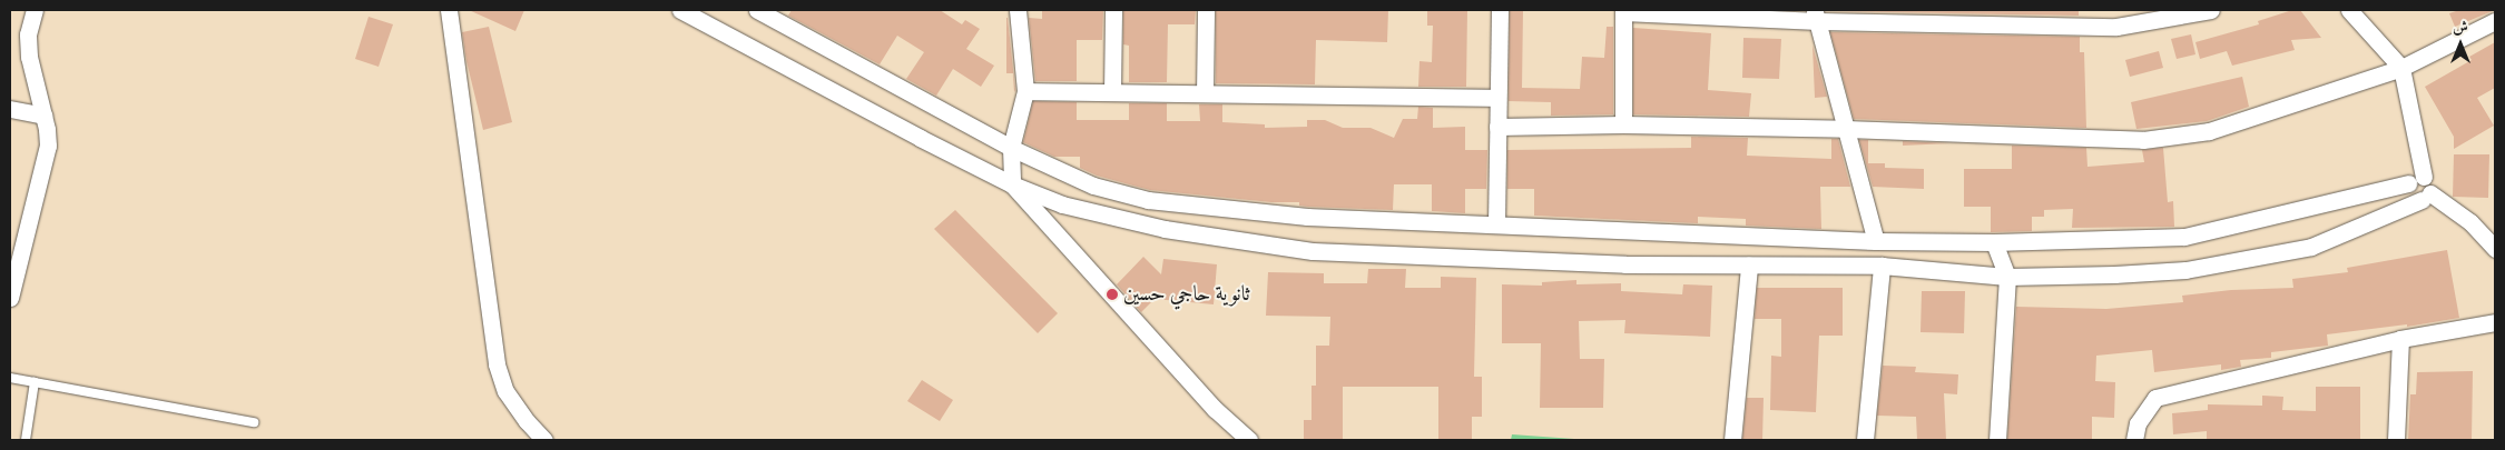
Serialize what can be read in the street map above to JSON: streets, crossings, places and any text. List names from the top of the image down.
{
  "places": ["ثانوية حاجي حسين"],
  "north": "top"
}
